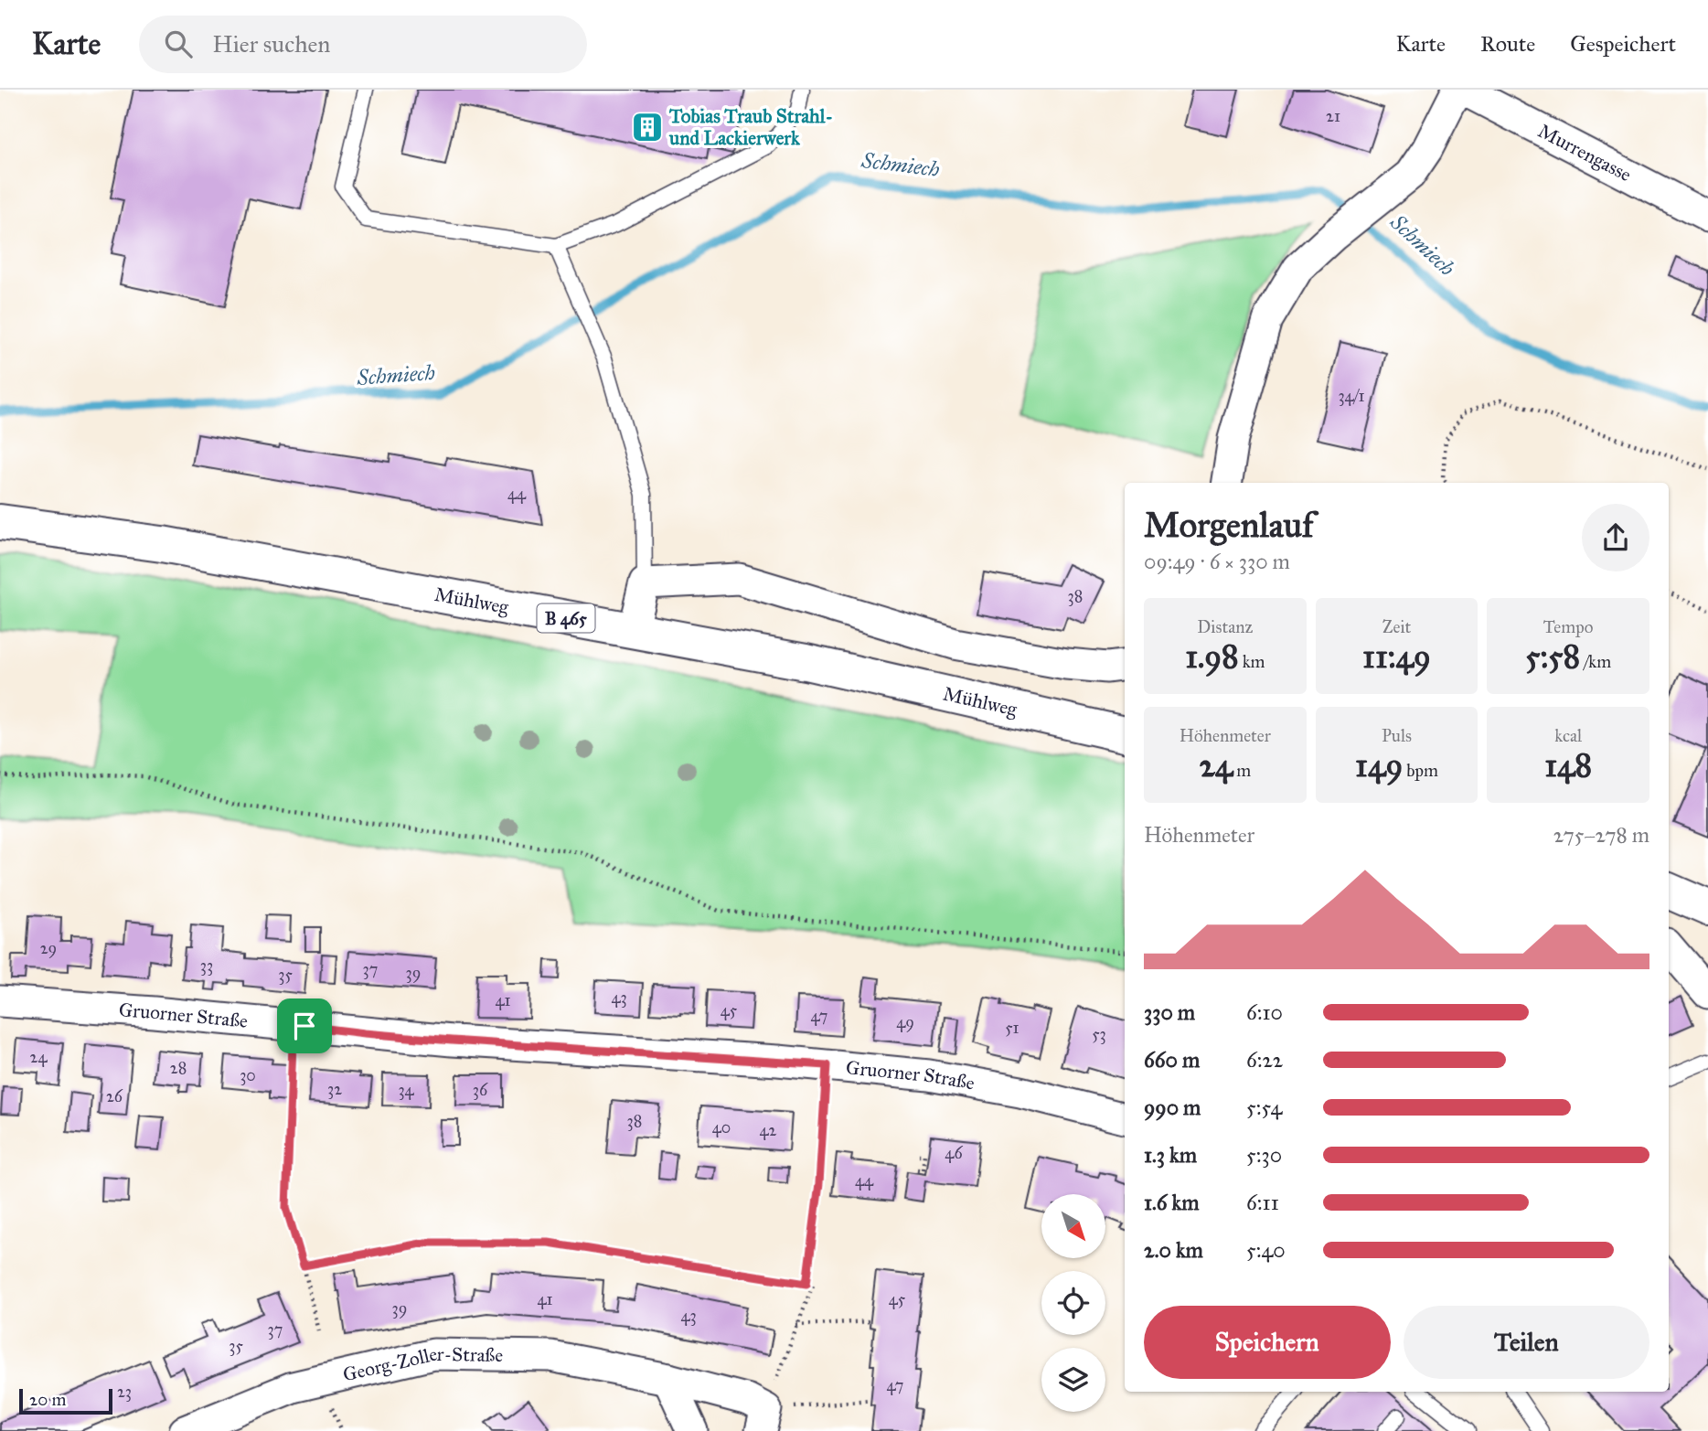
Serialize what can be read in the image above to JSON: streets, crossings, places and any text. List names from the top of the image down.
{
  "streets": {
    "main road": ["Mühlweg", "B 465"],
    "street": ["Murrengasse", "Gruorner Straße", "Georg-Zoller-Straße"]
  },
  "water": ["Schmiech"],
  "places": {
    "building": ["Tobias Traub Strahl- und Lackierwerk"]
  },
  "house_numbers": [
    "21",
    "34/1",
    "44",
    "38",
    "29",
    "33",
    "37",
    "39",
    "35",
    "43",
    "41",
    "45",
    "47",
    "49",
    "51",
    "53",
    "24",
    "28",
    "30",
    "32",
    "34",
    "36",
    "26",
    "38",
    "40",
    "42",
    "46",
    "44",
    "41",
    "45",
    "39",
    "43",
    "37",
    "35",
    "47",
    "23"
  ],
  "scale_bar": "20 m",
  "north": "bottom right",
  "page": {
    "header": "Karte",
    "search": "Hier suchen",
    "nav": ["Karte", "Route", "Gespeichert"],
    "heading": ["Morgenlauf", "09:49 · 6 × 330 m"],
    "stats": [
      ["Distanz", "1.98 km"],
      ["Zeit", "11:49"],
      ["Tempo", "5:58 /km"],
      ["Höhenmeter", "24 m"],
      ["Puls", "149 bpm"],
      ["kcal", "148"]
    ],
    "chart": ["Höhenmeter", "275–278 m"],
    "list": [
      {
        "name": "330 m",
        "note": "6:10"
      },
      {
        "name": "660 m",
        "note": "6:22"
      },
      {
        "name": "990 m",
        "note": "5:54"
      },
      {
        "name": "1.3 km",
        "note": "5:30"
      },
      {
        "name": "1.6 km",
        "note": "6:11"
      },
      {
        "name": "2.0 km",
        "note": "5:40"
      }
    ],
    "buttons": ["Speichern", "Teilen"],
    "scale": "20 m"
  }
}
